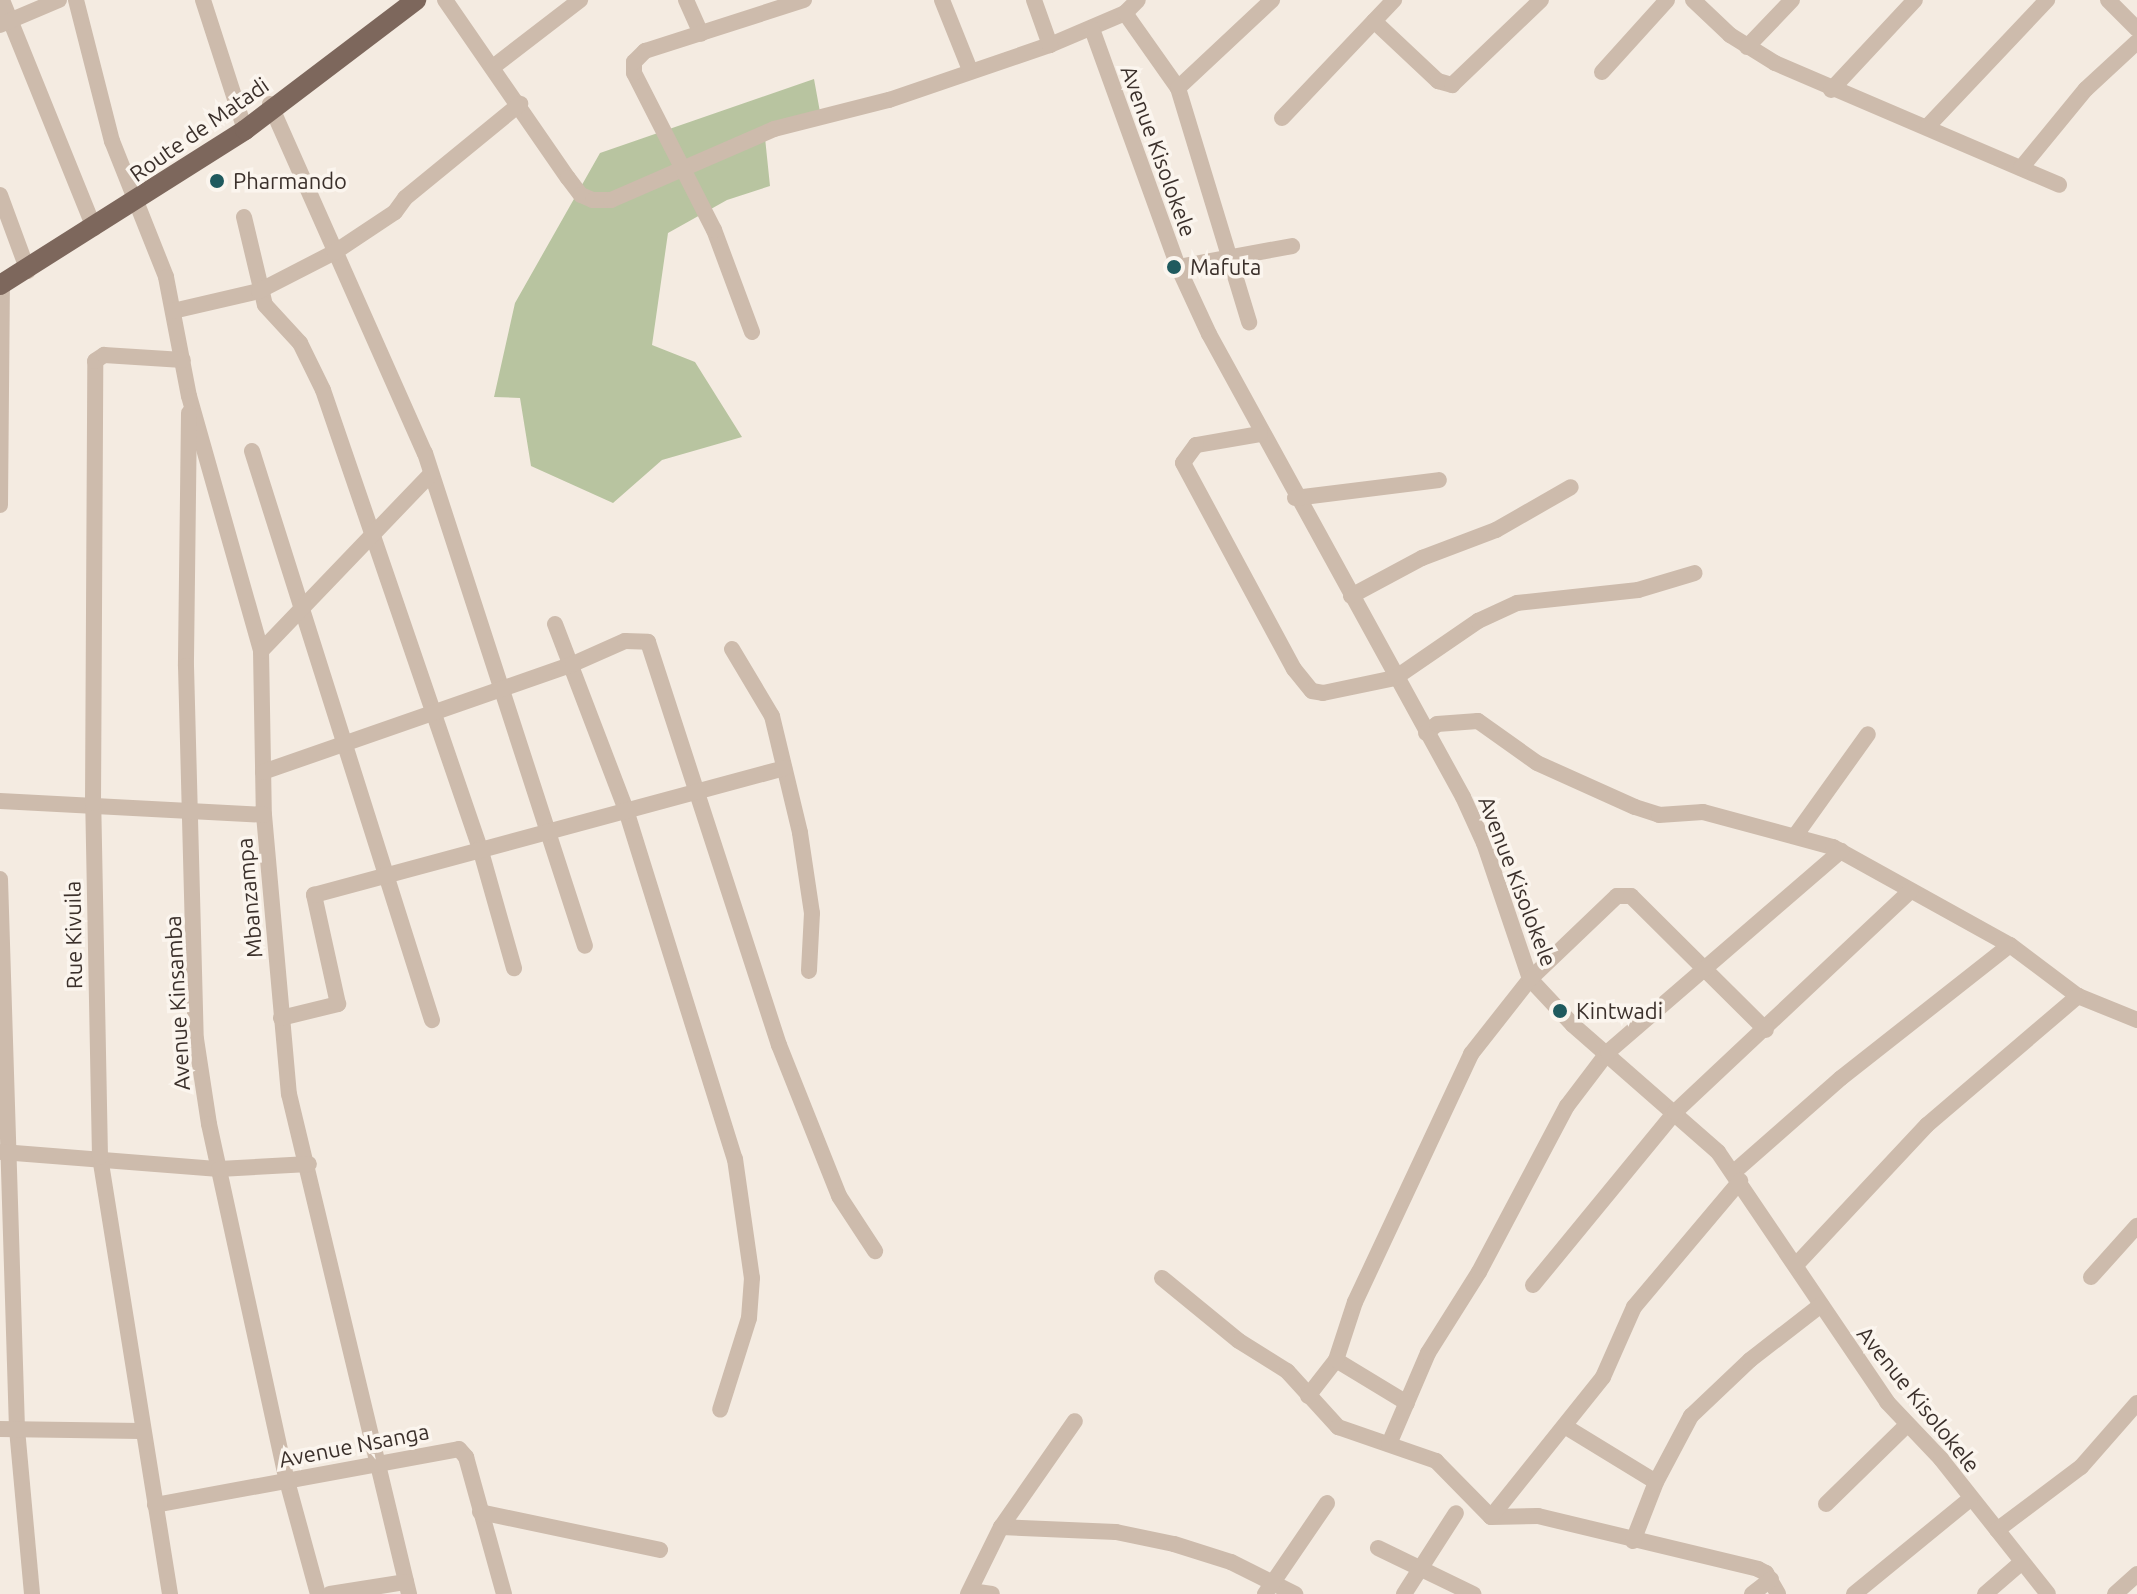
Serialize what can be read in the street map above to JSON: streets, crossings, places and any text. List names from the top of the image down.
{
  "streets": {
    "main road": ["Route de Matadi"],
    "street": [
      "Avenue Kisolokele",
      "Mbanzampa",
      "Rue Kivuila",
      "Avenue Kinsamba",
      "Avenue Nsanga"
    ]
  },
  "crossings": [
    ["Route de Matadi", "Mbanzampa"],
    ["Mbanzampa", "Rue Kivuila"],
    ["Mbanzampa", "Avenue Kinsamba"],
    ["Mbanzampa", "Avenue Nsanga"],
    ["Rue Kivuila", "Avenue Nsanga"],
    ["Avenue Kinsamba", "Avenue Nsanga"]
  ],
  "places": ["Pharmando", "Mafuta", "Kintwadi"]
}
